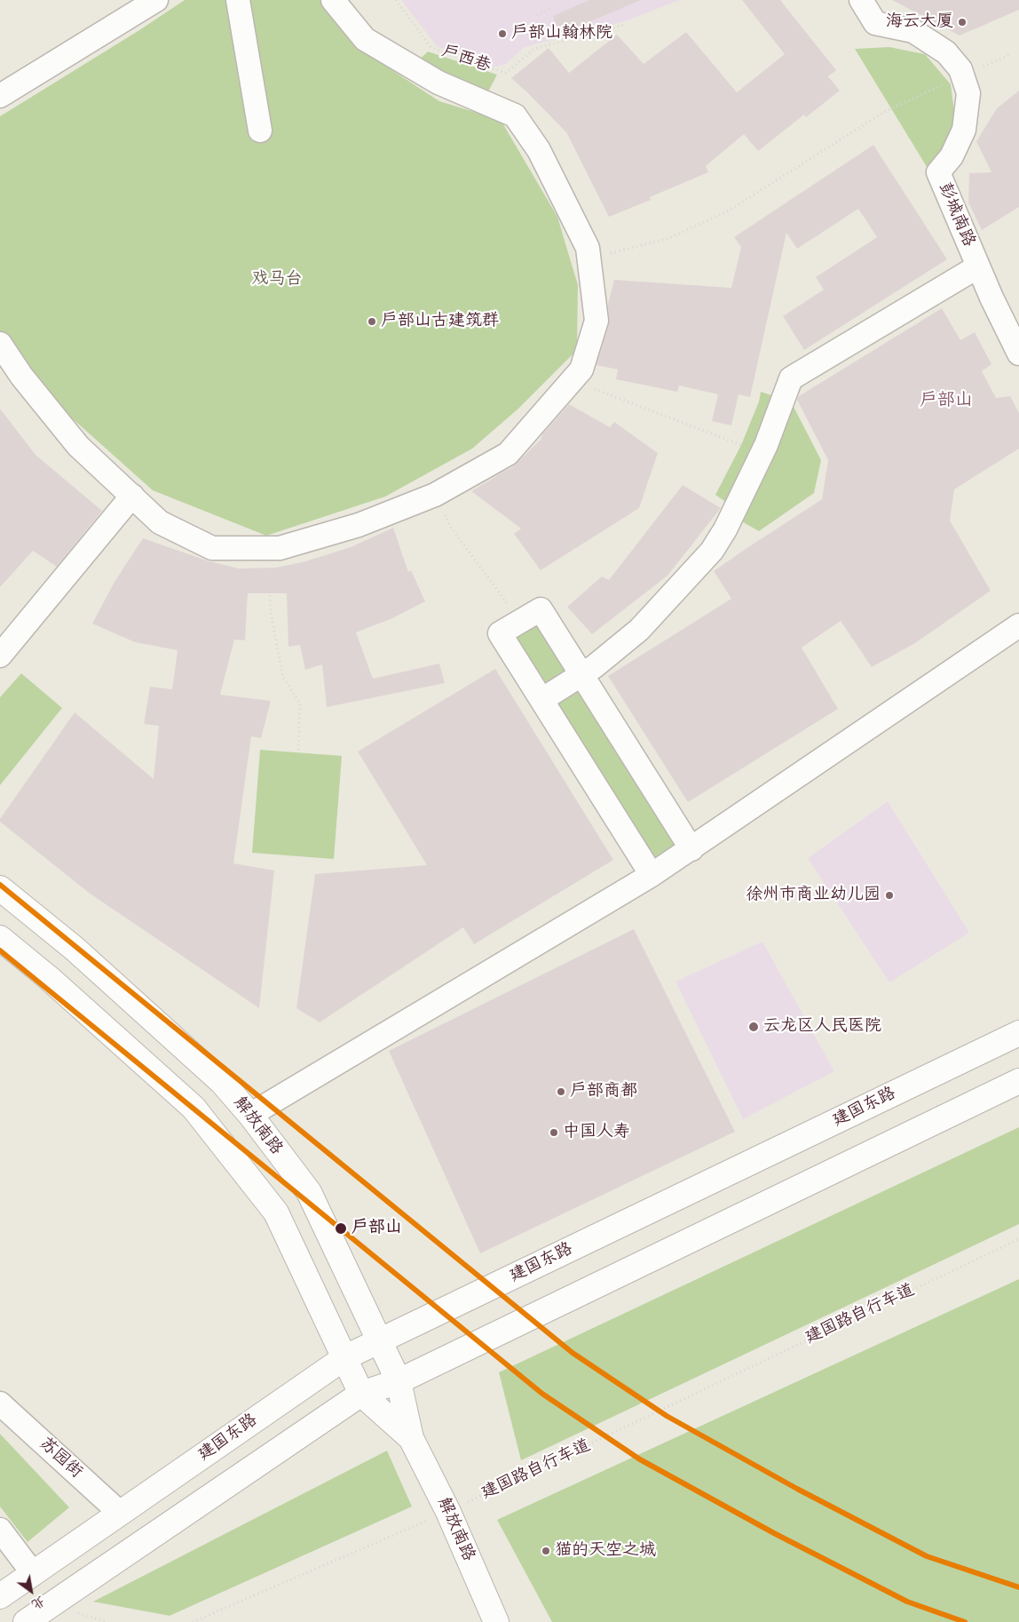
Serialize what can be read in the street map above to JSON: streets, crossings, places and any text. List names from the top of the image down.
{
  "streets": {
    "main road": ["建国东路", "解放南路"],
    "street": ["彭城南路", "苏园街"],
    "path": ["户西巷", "建国路自行车道"]
  },
  "crossings": [
    ["建国东路", "解放南路"],
    ["建国东路", "苏园街"],
    ["解放南路", "建国路自行车道"]
  ],
  "districts": ["户部山"],
  "parks": ["戏马台"],
  "places": [
    "海云大厦",
    "户部山翰林院",
    "户部山古建筑群",
    "徐州市商业幼儿园",
    "云龙区人民医院",
    "户部商都",
    "中国人寿",
    "户部山",
    "猫的天空之城"
  ],
  "north": "bottom right"
}
